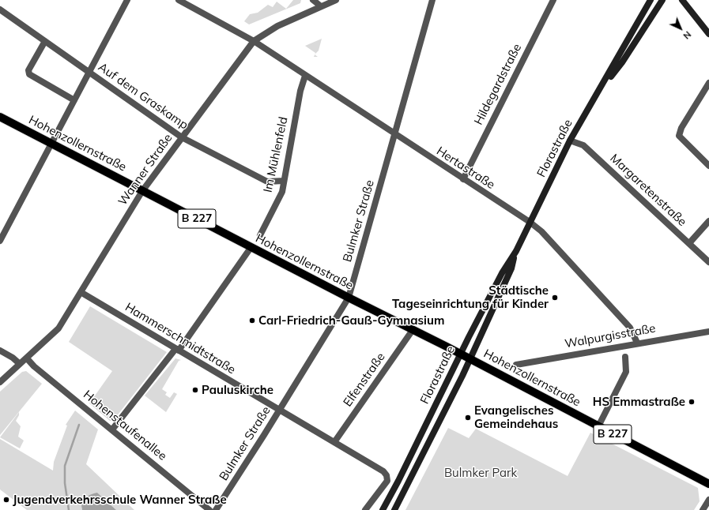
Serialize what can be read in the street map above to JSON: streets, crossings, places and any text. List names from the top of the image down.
{
  "streets": {
    "main road": ["Hohenzollernstraße", "Florastraße", "B 227"],
    "street": [
      "Hildegardstraße",
      "Auf dem Graskamp",
      "Im Mühlenfeld",
      "Hertastraße",
      "Wanner Straße",
      "Margaretenstraße",
      "Bulmker Straße",
      "Walpurgisstraße",
      "Hammerschmidtstraße",
      "Elfenstraße",
      "Hohenstaufenallee"
    ]
  },
  "crossings": [
    ["Hildegardstraße", "Hertastraße"],
    ["Auf dem Graskamp", "Im Mühlenfeld"],
    ["Auf dem Graskamp", "Wanner Straße"],
    ["Hohenzollernstraße", "Florastraße"],
    ["Hohenzollernstraße", "Wanner Straße"],
    ["Hohenzollernstraße", "Bulmker Straße"],
    ["Hohenzollernstraße", "Elfenstraße"],
    ["Florastraße", "Hertastraße"],
    ["Florastraße", "Margaretenstraße"],
    ["Im Mühlenfeld", "Hertastraße"],
    ["Hertastraße", "Wanner Straße"],
    ["Hertastraße", "Bulmker Straße"],
    ["Hertastraße", "Walpurgisstraße"],
    ["Wanner Straße", "Hammerschmidtstraße"],
    ["Wanner Straße", "Hohenstaufenallee"],
    ["Bulmker Straße", "Hammerschmidtstraße"],
    ["Hammerschmidtstraße", "Elfenstraße"]
  ],
  "parks": ["Bulmker Park"],
  "places": [
    "Städtische Tageseinrichtung für Kinder",
    "Carl-Friedrich-Gauß-Gymnasium",
    "Pauluskirche",
    "HS Emmastraße",
    "Evangelisches Gemeindehaus",
    "Jugendverkehrsschule Wanner Straße"
  ],
  "north": "bottom right"
}
